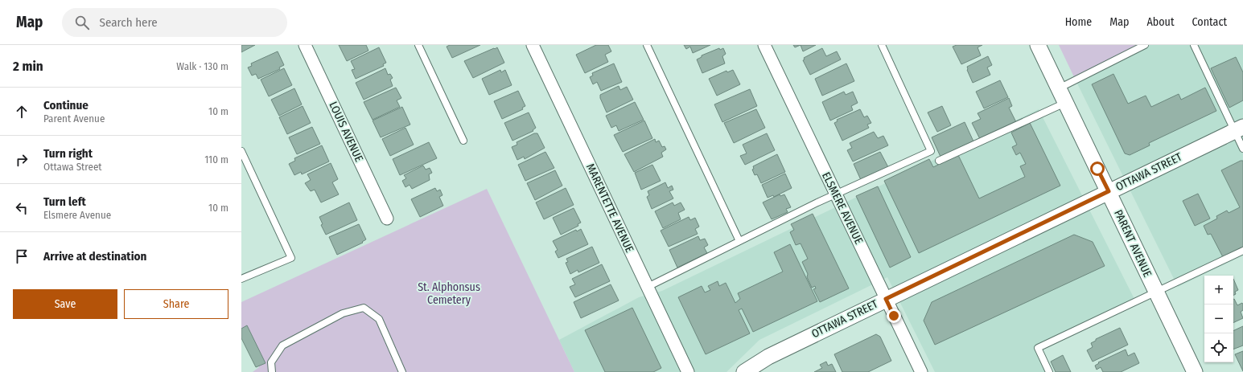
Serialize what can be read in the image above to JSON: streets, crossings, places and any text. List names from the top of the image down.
{
  "streets": {
    "street": [
      "LOUIS AVENUE",
      "OTTAWA STREET",
      "MARENTETTE AVENUE",
      "ELSMERE AVENUE",
      "PARENT AVENUE"
    ]
  },
  "crossings": [
    ["OTTAWA STREET", "ELSMERE AVENUE"],
    ["OTTAWA STREET", "PARENT AVENUE"]
  ],
  "parks": ["St. Alphonsus Cemetery"],
  "page": {
    "header": "Map",
    "search": "Search here",
    "nav": [
      "Home",
      "Map",
      "About",
      "Contact"
    ],
    "heading": ["2 min", "Walk · 130 m"],
    "list": [
      ["Continue", "Parent Avenue", "10 m"],
      ["Turn right", "Ottawa Street", "110 m"],
      ["Turn left", "Elsmere Avenue", "10 m"],
      "Arrive at destination"
    ],
    "map_buttons": ["+", "−"],
    "buttons": ["Save", "Share"]
  }
}
